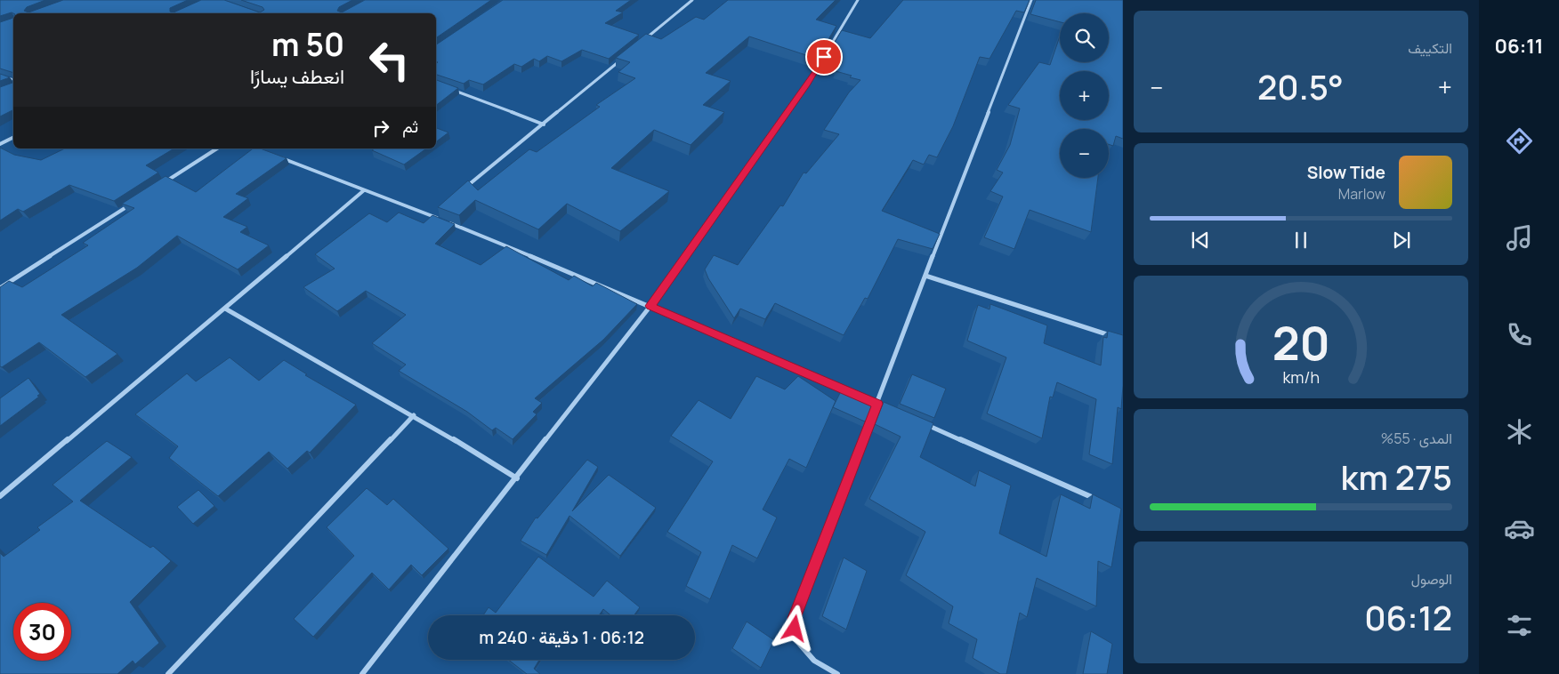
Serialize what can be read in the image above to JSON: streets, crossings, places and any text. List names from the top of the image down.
{
  "page": {
    "tabs": "06:11",
    "tile": [
      "التكييف",
      ["المدى · 55%", "275 km"],
      ["الوصول", "06:12"]
    ],
    "map_buttons": ["+", "−"],
    "turn": ["50 m", "انعطف يسارًا"],
    "heat": ["−", "20.5°", "+"],
    "then": "ثم",
    "song": ["Slow Tide", "Marlow"],
    "limit": "30",
    "trip": "06:12 · 1 دقيقة · 240 m",
    "gauge": ["20", "km/h"]
  }
}
